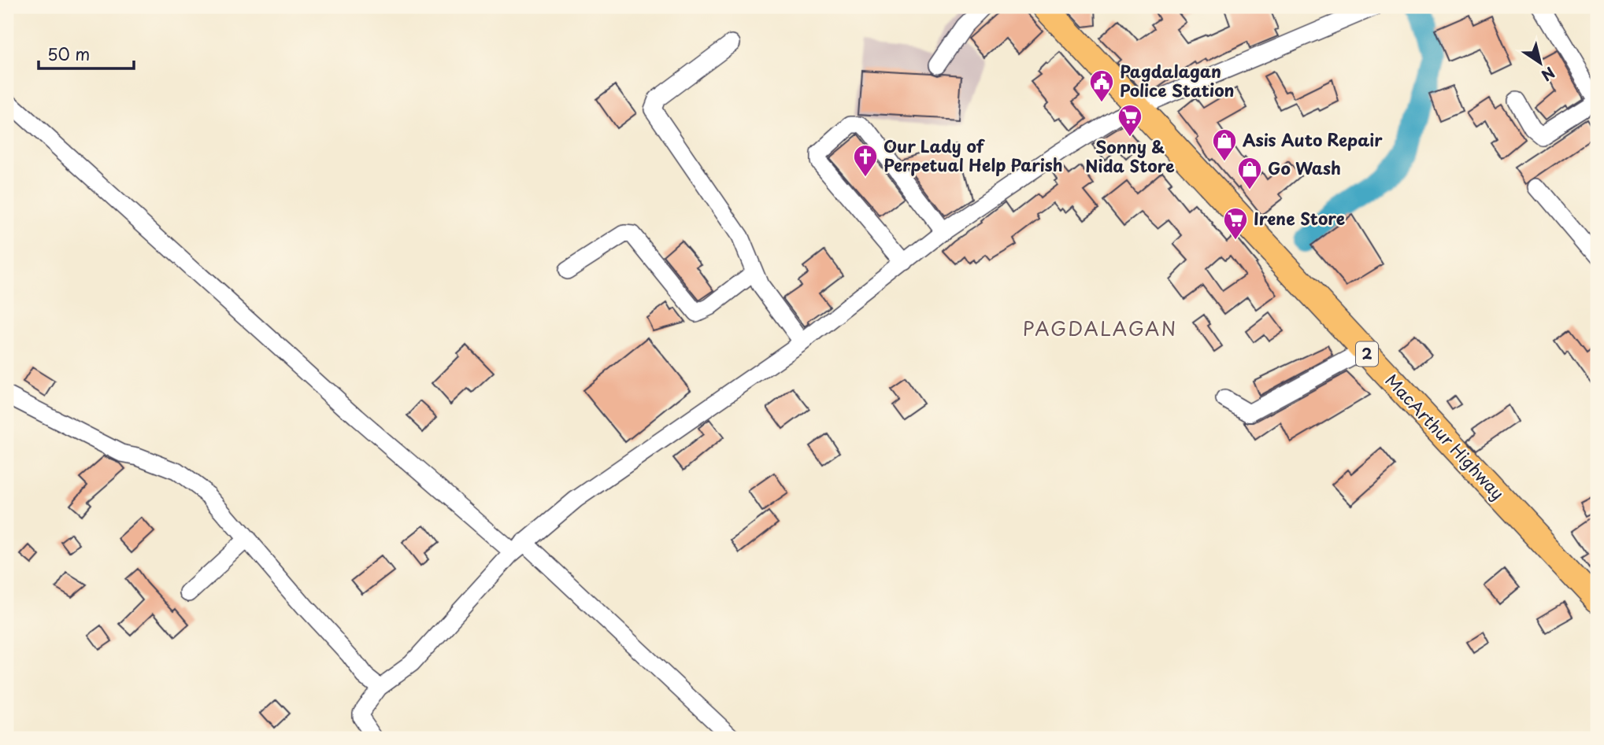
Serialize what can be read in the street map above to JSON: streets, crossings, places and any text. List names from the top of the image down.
{
  "streets": {
    "highway": ["2", "MacArthur Highway"]
  },
  "districts": ["PAGDALAGAN"],
  "places": {
    "public building": ["Pagdalagan Police Station"],
    "supermarket": ["Sonny & Nida Store", "Irene Store"],
    "shop": ["Asis Auto Repair", "Go Wash"],
    "church": ["Our Lady of Perpetual Help Parish"]
  },
  "scale_bar": "50 m",
  "north": "bottom right"
}
